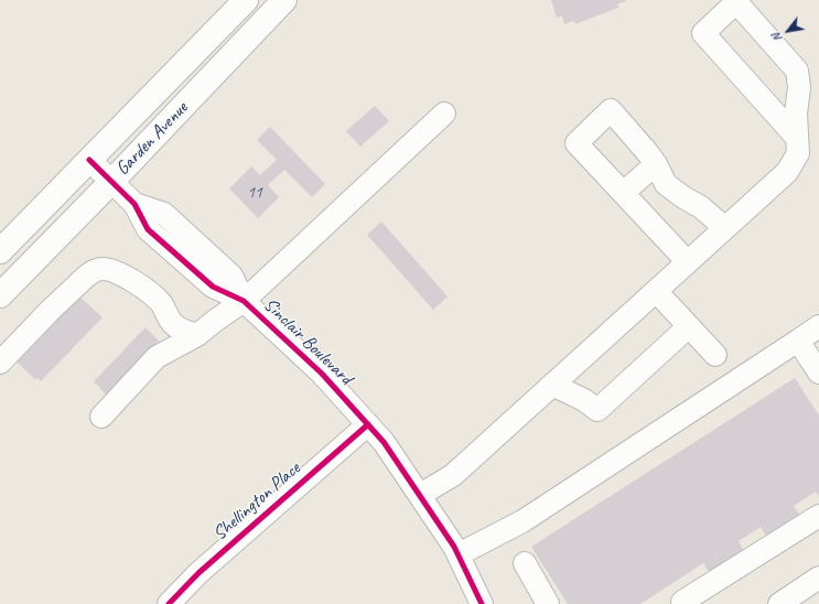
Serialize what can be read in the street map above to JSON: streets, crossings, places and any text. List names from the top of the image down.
{
  "streets": {
    "main road": ["Garden Avenue"],
    "street": ["Sinclair Boulevard", "Shellington Place"]
  },
  "crossings": [
    ["Garden Avenue", "Sinclair Boulevard"],
    ["Sinclair Boulevard", "Shellington Place"]
  ],
  "house_numbers": ["11"],
  "north": "bottom left"
}
